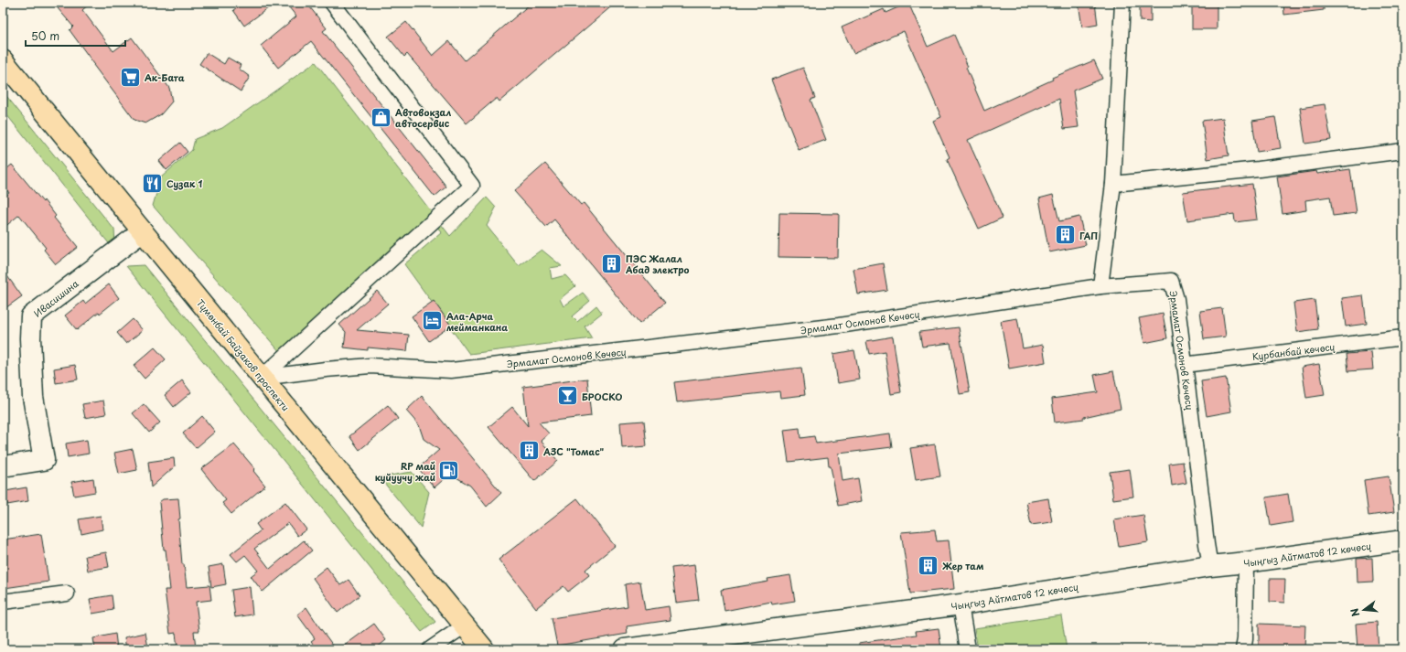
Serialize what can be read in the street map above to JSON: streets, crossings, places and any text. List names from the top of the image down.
{
  "streets": {
    "highway": ["Түмөнбай Байзаков проспекти"],
    "main road": ["Ивасишина", "Чыңгыз Айтматов 12 көчөсү"],
    "street": ["Эрмамат Осмонов Көчөсү", "Курбанбай көчөсү"]
  },
  "crossings": [
    ["Ивасишина", "Түмөнбай Байзаков проспекти"],
    ["Эрмамат Осмонов Көчөсү", "Курбанбай көчөсү"],
    ["Эрмамат Осмонов Көчөсү", "Түмөнбай Байзаков проспекти"],
    ["Эрмамат Осмонов Көчөсү", "Чыңгыз Айтматов 12 көчөсү"]
  ],
  "places": {
    "supermarket": ["Ак-Бата"],
    "shop": ["Автовокзал автосервис"],
    "restaurant": ["Сузак 1"],
    "building": [
      "ГАП",
      "ПЭС Жалал Абад электро",
      "АЗС \"Томас\"",
      "Жер там"
    ],
    "hotel": ["Ала-Арча мейманкана"],
    "bar": ["БРОСКО"],
    "fuel station": ["RP май куйуучу жай"]
  },
  "scale_bar": "50 m",
  "north": "left"
}
